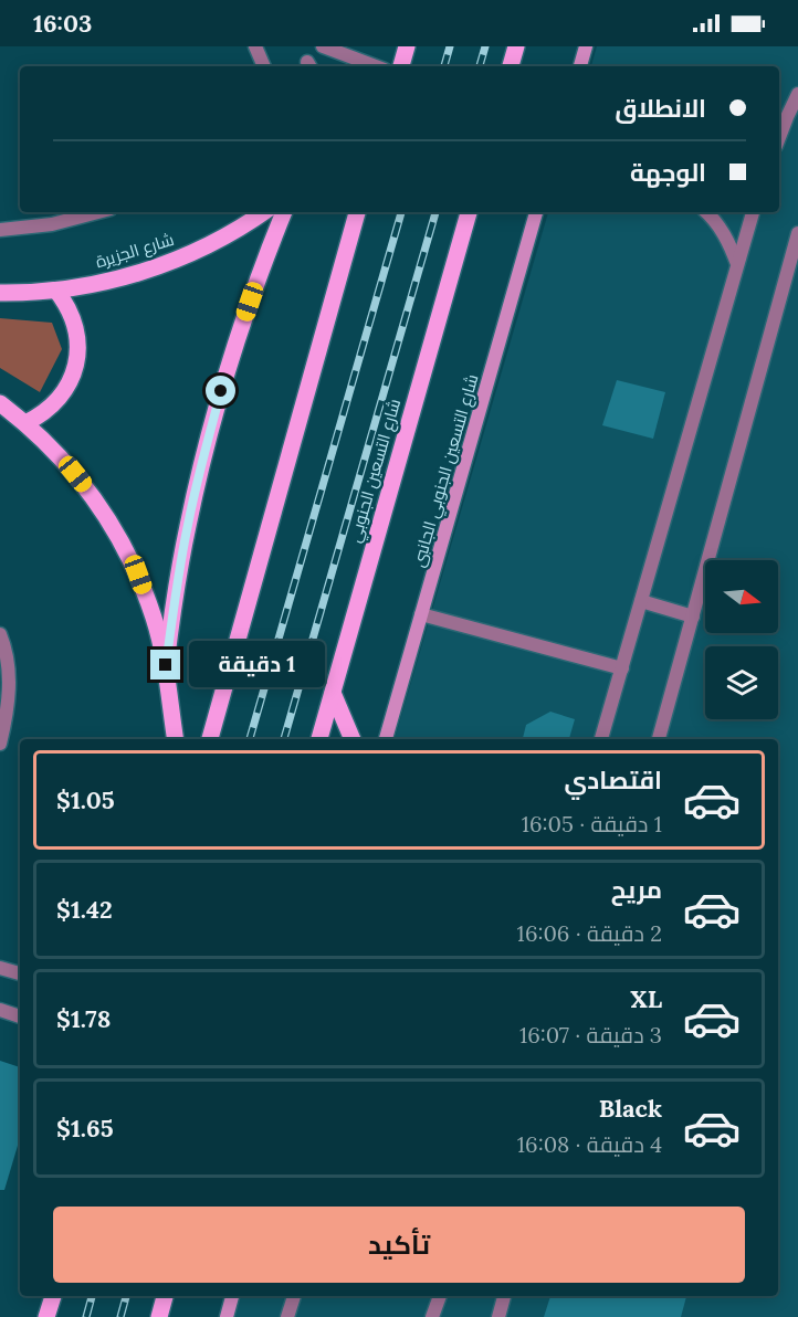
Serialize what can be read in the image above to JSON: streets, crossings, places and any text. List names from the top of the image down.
{
  "streets": {
    "main road": ["شارع الجزيرة", "شارع التسعين الجنوبي"],
    "street": ["شارع التسعين الجنوبي الجانبى"]
  },
  "north": "right",
  "page": {
    "status": "16:03",
    "banner": ["الانطلاق", "الوجهة"],
    "bubble": "1 دقيقة",
    "list": [
      {
        "name": "اقتصادي",
        "note": "1 دقيقة · 16:05",
        "value": "$1.05"
      },
      {
        "name": "مريح",
        "note": "2 دقيقة · 16:06",
        "value": "$1.42"
      },
      {
        "name": "XL",
        "note": "3 دقيقة · 16:07",
        "value": "$1.78"
      },
      {
        "name": "Black",
        "note": "4 دقيقة · 16:08",
        "value": "$1.65"
      }
    ],
    "buttons": "تأكيد"
  }
}
